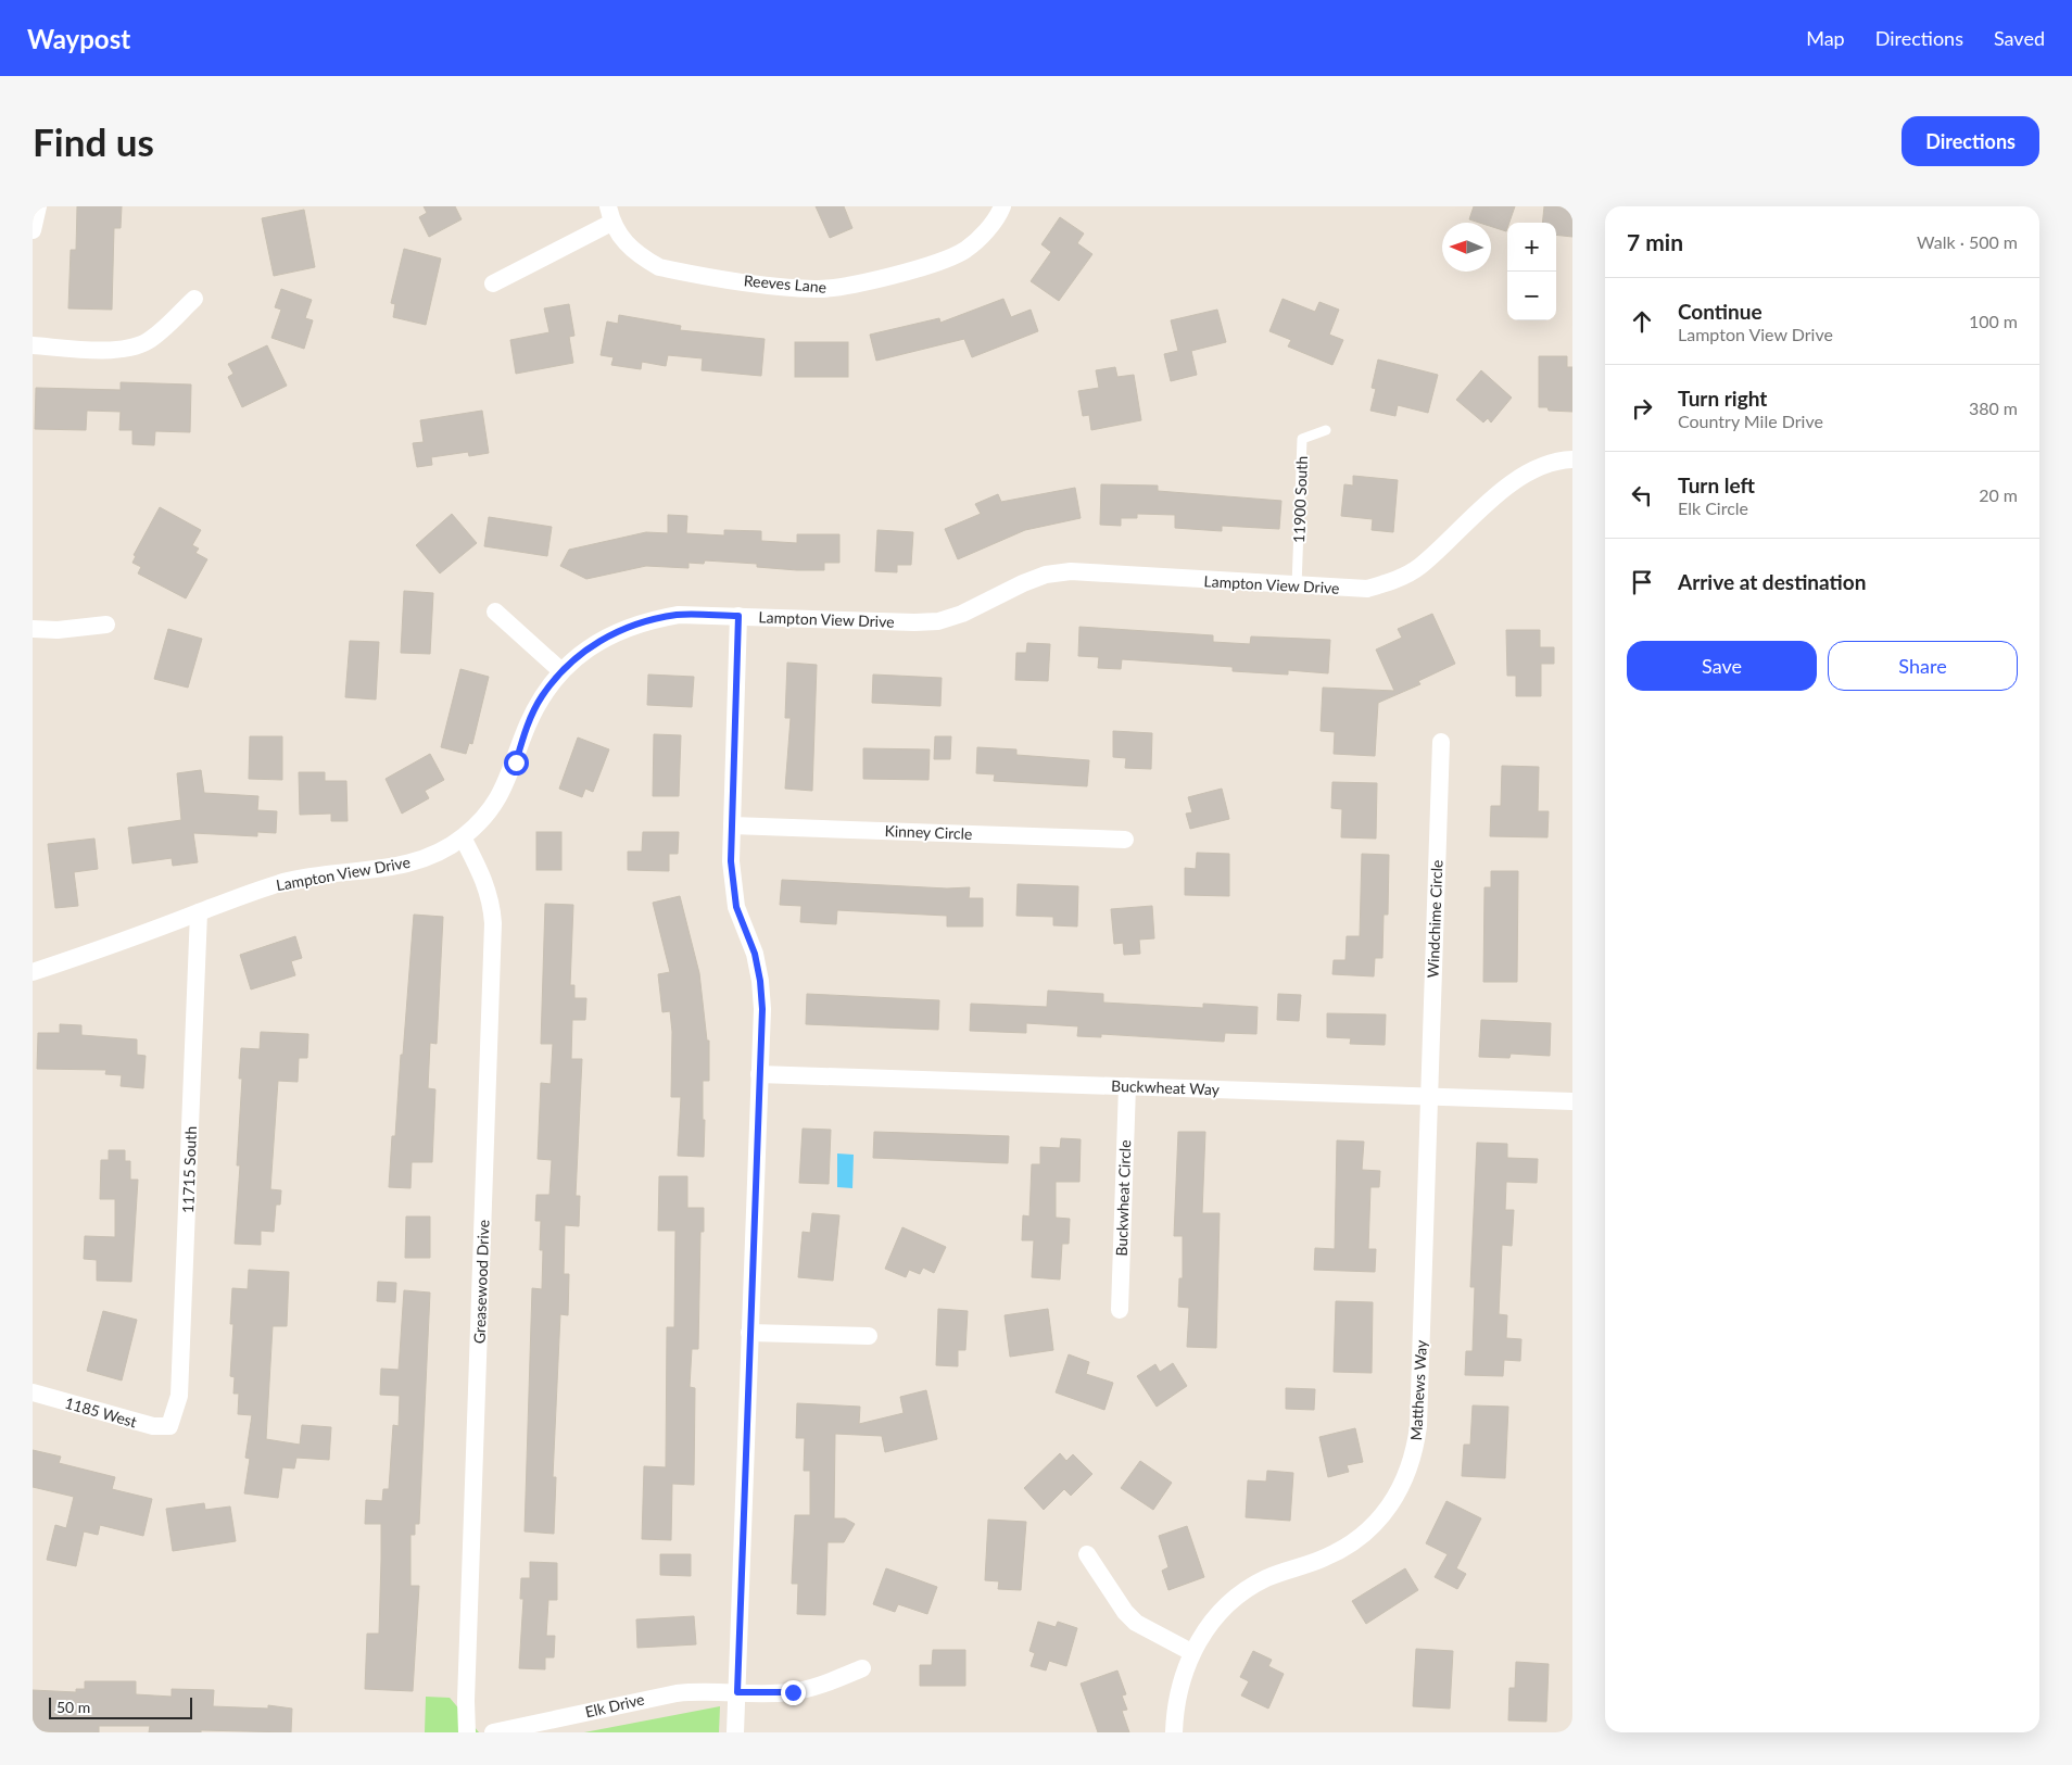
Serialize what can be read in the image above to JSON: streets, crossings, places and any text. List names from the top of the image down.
{
  "streets": {
    "street": [
      "Reeves Lane",
      "Lampton View Drive",
      "Kinney Circle",
      "Windchime Circle",
      "Buckwheat Way",
      "11715 South",
      "Buckwheat Circle",
      "Greasewood Drive",
      "Matthews Way",
      "1185 West",
      "Elk Drive"
    ],
    "lane": ["11900 South"]
  },
  "crossings": [
    ["11900 South", "Lampton View Drive"],
    ["Lampton View Drive", "11715 South"],
    ["Lampton View Drive", "Greasewood Drive"],
    ["Windchime Circle", "Buckwheat Way"],
    ["Windchime Circle", "Matthews Way"],
    ["Buckwheat Way", "Buckwheat Circle"],
    ["Buckwheat Way", "Matthews Way"],
    ["11715 South", "1185 West"]
  ],
  "scale_bar": "50 m",
  "north": "left",
  "page": {
    "header": "Waypost",
    "nav": ["Map", "Directions", "Saved"],
    "buttons": [
      "Directions",
      ["Save", "Share"]
    ],
    "title": "Find us",
    "heading": ["7 min", "Walk · 500 m"],
    "map_buttons": ["+", "−"],
    "list": [
      ["Continue", "Lampton View Drive", "100 m"],
      ["Turn right", "Country Mile Drive", "380 m"],
      ["Turn left", "Elk Circle", "20 m"],
      "Arrive at destination"
    ],
    "scale": "50 m"
  }
}
